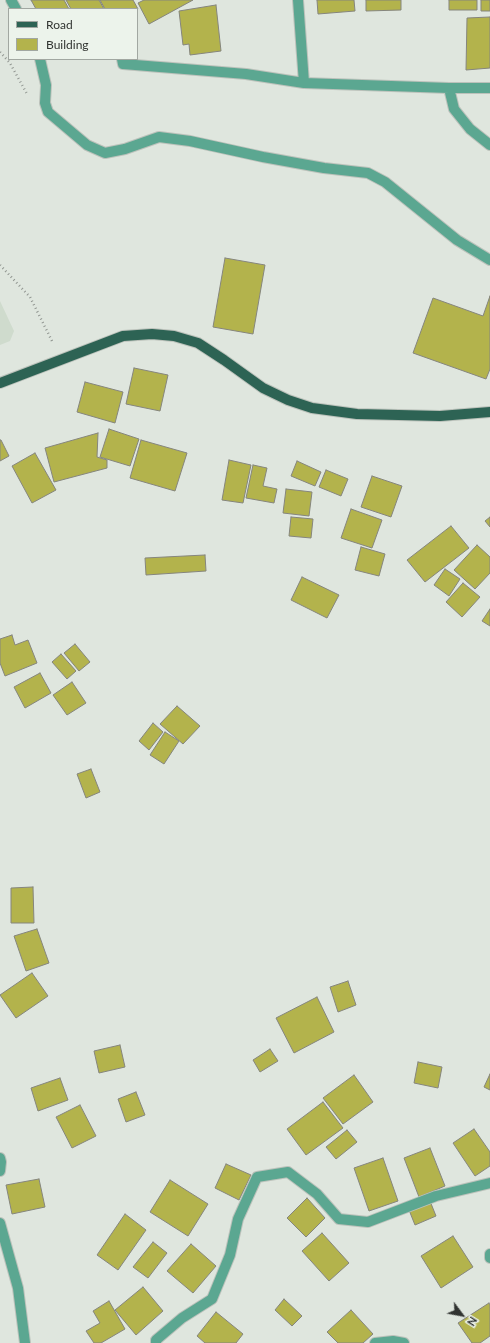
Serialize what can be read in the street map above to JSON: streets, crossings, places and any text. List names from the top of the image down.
{
  "legend": ["Road", "Building"],
  "north": "bottom right"
}
